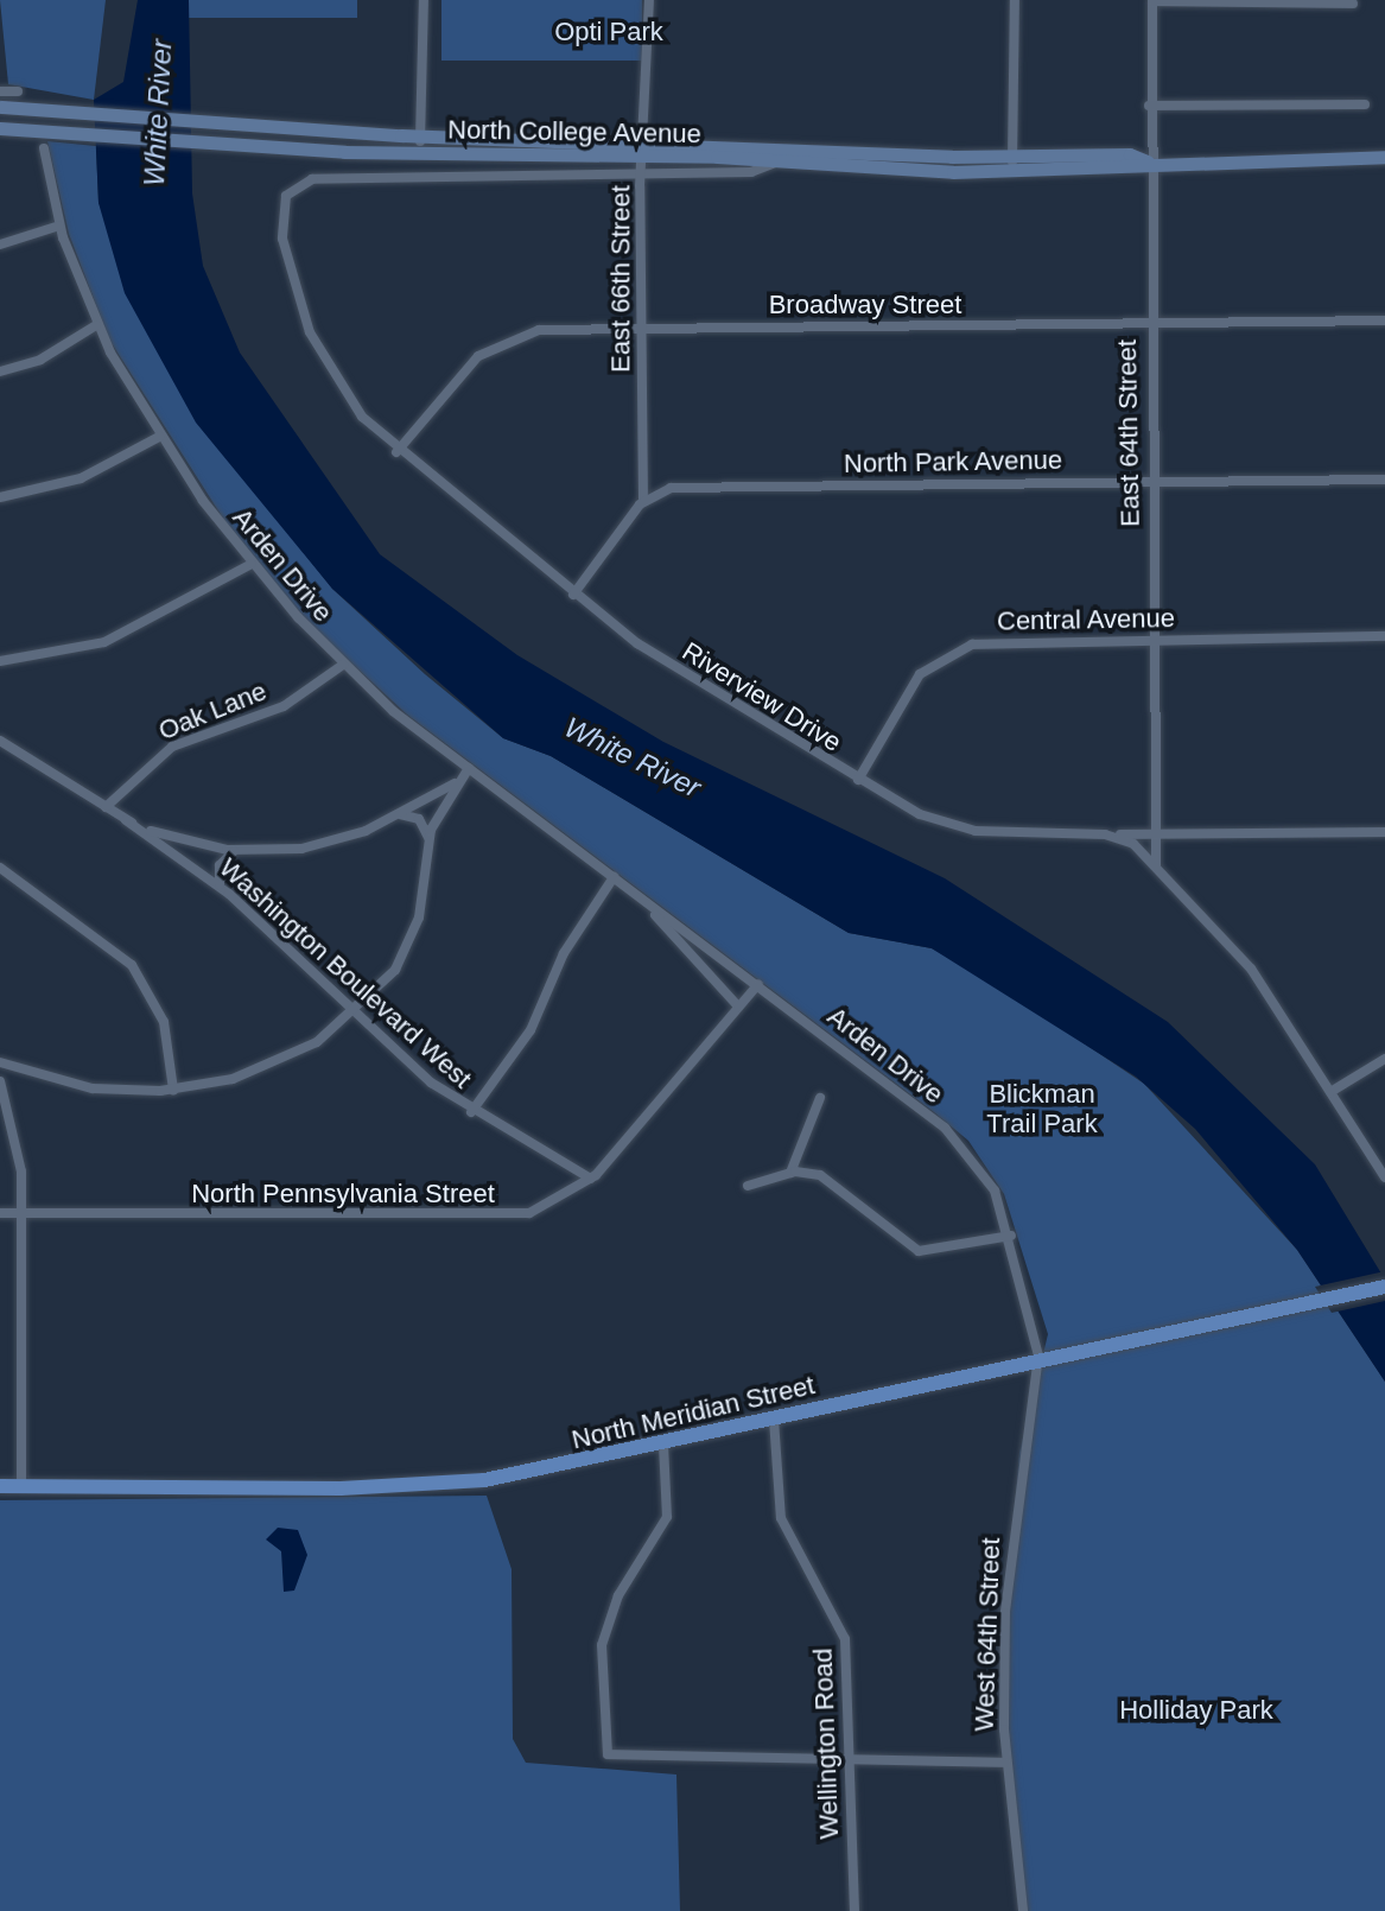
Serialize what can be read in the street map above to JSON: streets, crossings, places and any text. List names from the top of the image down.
{
  "streets": {
    "main road": ["North College Avenue", "North Meridian Street"],
    "street": [
      "East 66th Street",
      "Broadway Street",
      "East 64th Street",
      "North Park Avenue",
      "Arden Drive",
      "Central Avenue",
      "Riverview Drive",
      "Oak Lane",
      "Washington Boulevard West",
      "North Pennsylvania Street",
      "West 64th Street",
      "Wellington Road"
    ]
  },
  "crossings": [
    ["North College Avenue", "East 66th Street"],
    ["North College Avenue", "East 64th Street"],
    ["North College Avenue", "Riverview Drive"],
    ["East 66th Street", "Broadway Street"],
    ["East 66th Street", "North Park Avenue"],
    ["East 66th Street", "Riverview Drive"],
    ["Broadway Street", "East 64th Street"],
    ["Broadway Street", "Riverview Drive"],
    ["East 64th Street", "North Park Avenue"],
    ["East 64th Street", "Central Avenue"],
    ["East 64th Street", "Riverview Drive"],
    ["Arden Drive", "Oak Lane"],
    ["Arden Drive", "North Pennsylvania Street"],
    ["Arden Drive", "North Meridian Street"],
    ["Arden Drive", "West 64th Street"],
    ["Central Avenue", "Riverview Drive"],
    ["Washington Boulevard West", "North Pennsylvania Street"],
    ["North Meridian Street", "West 64th Street"],
    ["North Meridian Street", "Wellington Road"]
  ],
  "water": ["White River"],
  "parks": ["Opti Park", "Blickman Trail Park", "Holliday Park"]
}
